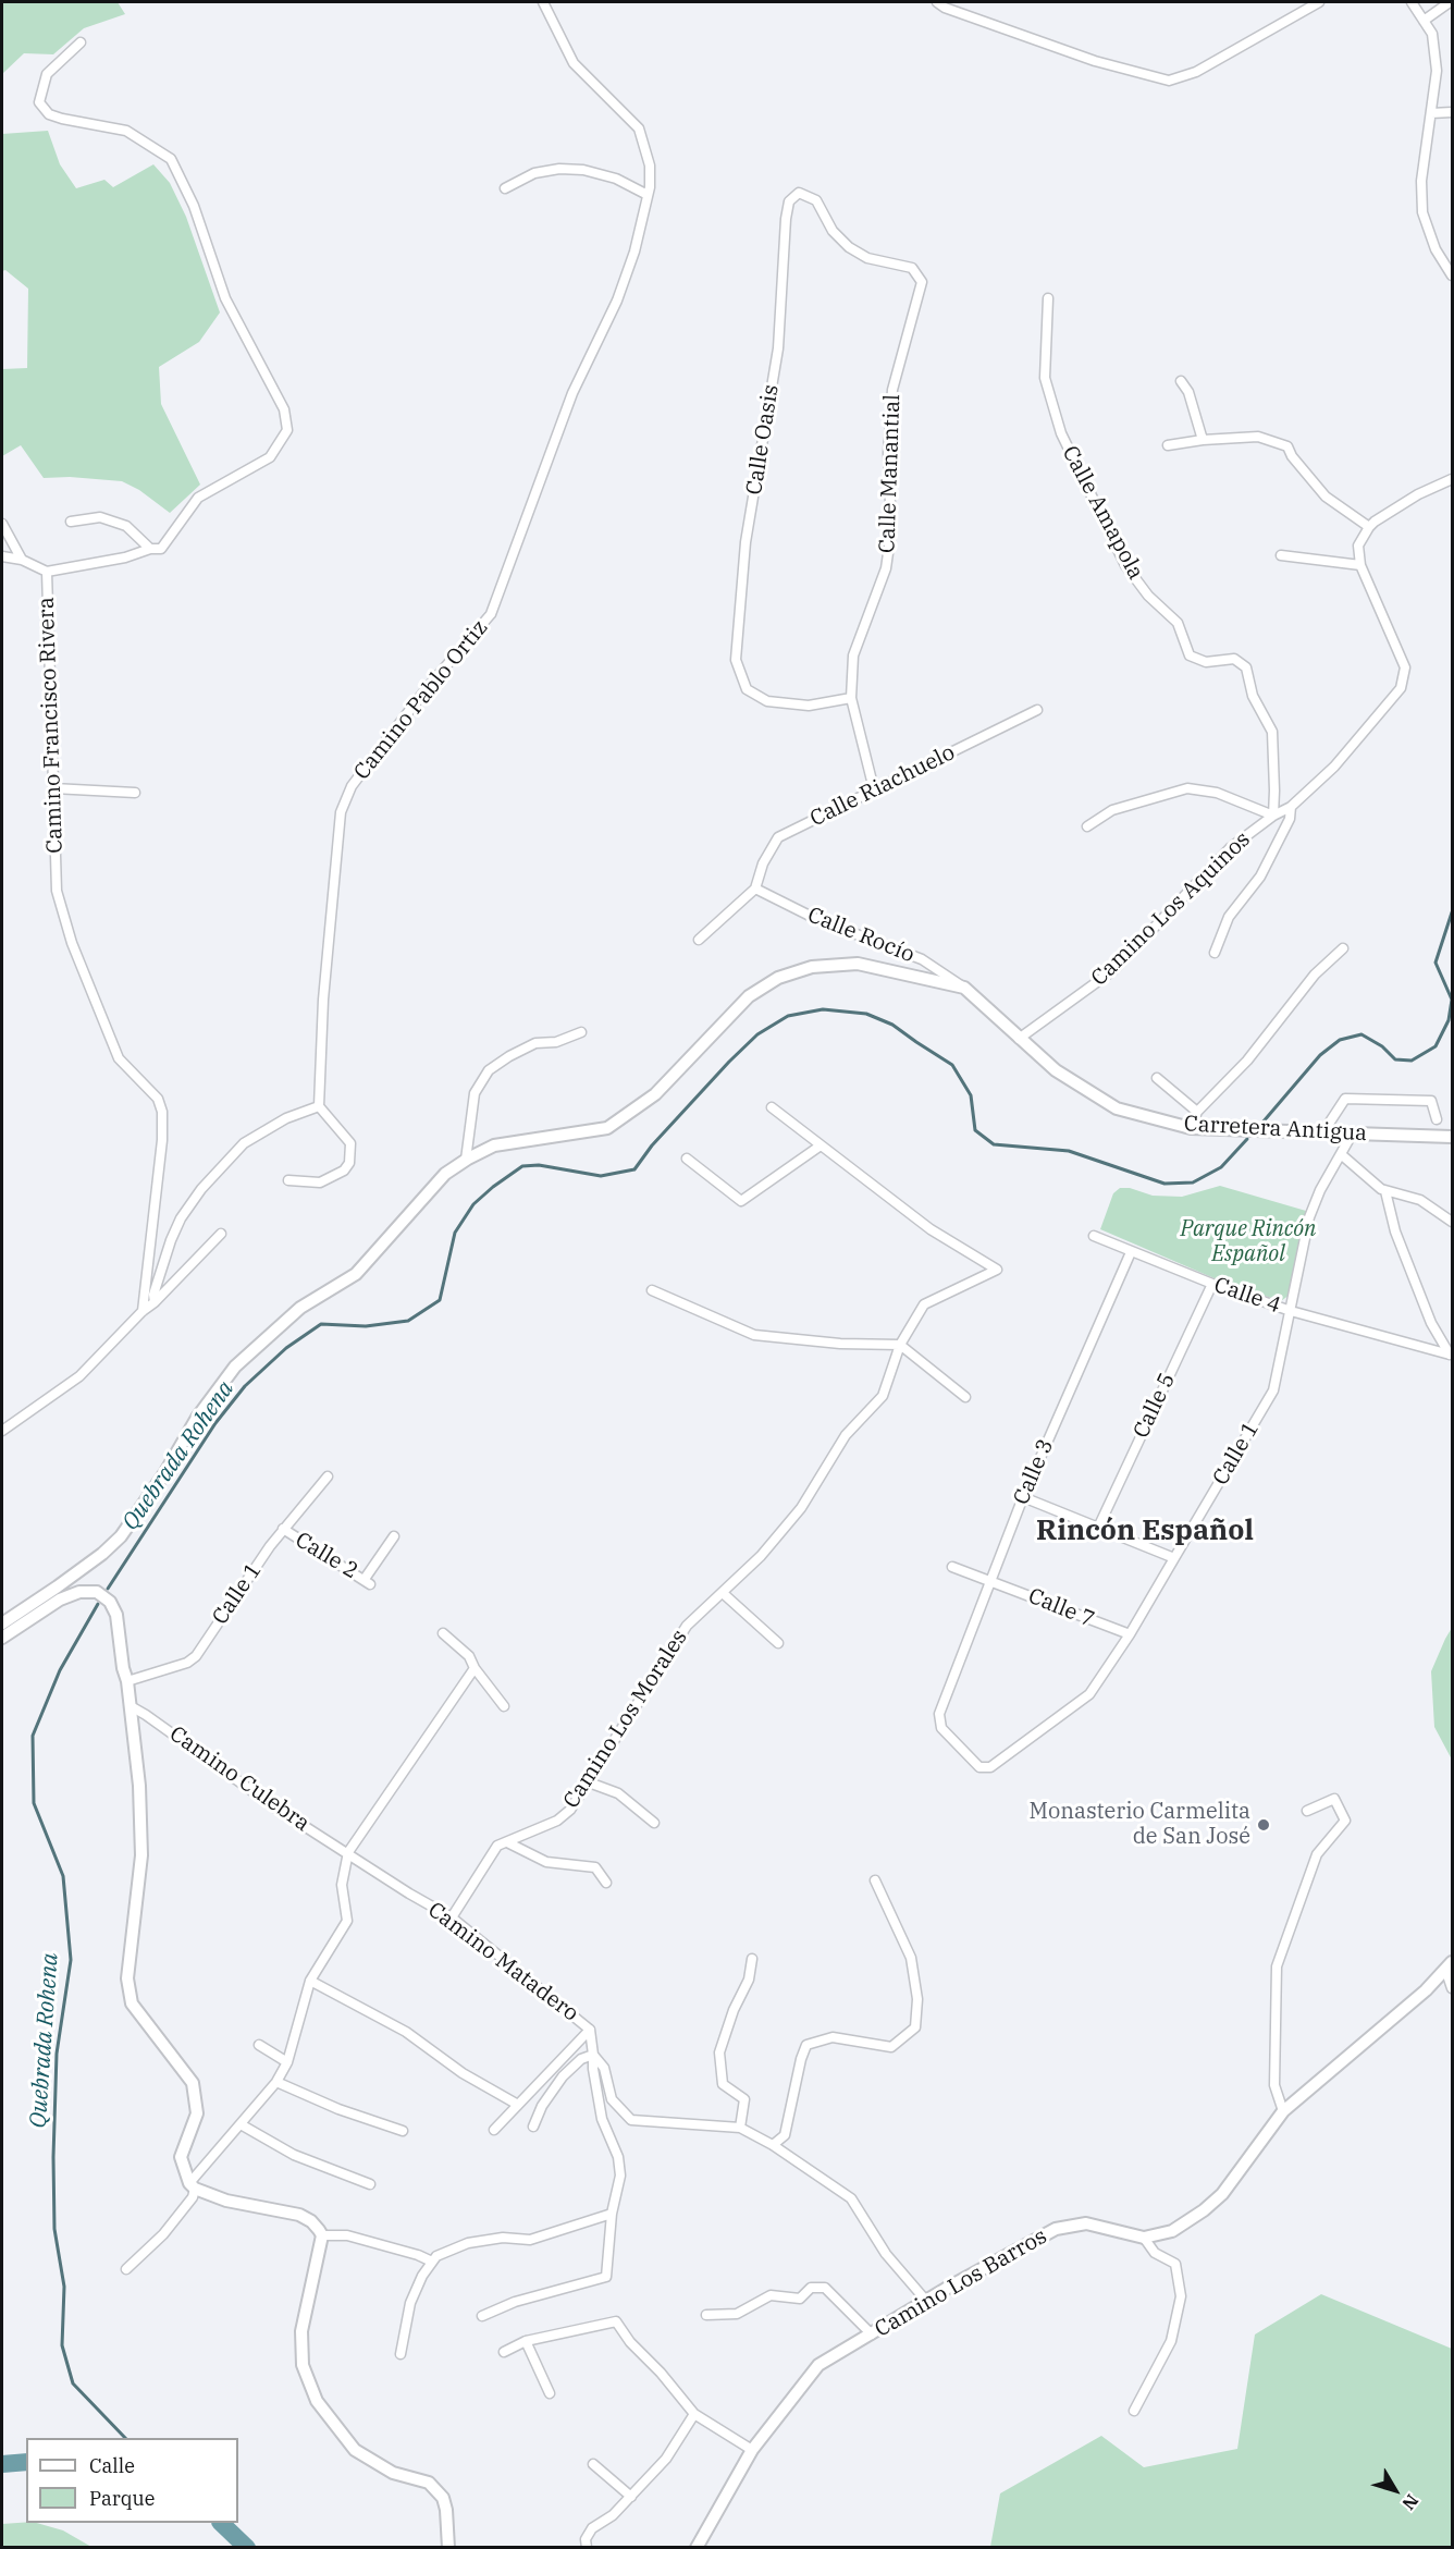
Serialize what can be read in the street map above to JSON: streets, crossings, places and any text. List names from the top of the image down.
{
  "streets": {
    "street": [
      "Calle Oasis",
      "Calle Manantial",
      "Calle Amapola",
      "Camino Pablo Ortiz",
      "Camino Francisco Rivera",
      "Calle Riachuelo",
      "Camino Los Aquinos",
      "Calle Rocío",
      "Carretera Antigua",
      "Calle 4",
      "Calle 5",
      "Calle 1",
      "Calle 3",
      "Calle 2",
      "Calle 7",
      "Camino Los Morales",
      "Camino Culebra",
      "Camino Matadero",
      "Camino Los Barros"
    ]
  },
  "crossings": [
    ["Calle Oasis", "Calle Manantial"],
    ["Calle Manantial", "Calle Riachuelo"],
    ["Calle Amapola", "Camino Los Aquinos"],
    ["Calle Riachuelo", "Calle Rocío"],
    ["Camino Los Aquinos", "Carretera Antigua"],
    ["Calle Rocío", "Carretera Antigua"],
    ["Carretera Antigua", "Calle 1"],
    ["Calle 4", "Calle 5"],
    ["Calle 4", "Calle 1"],
    ["Calle 4", "Calle 3"],
    ["Calle 1", "Calle 3"],
    ["Calle 1", "Calle 2"],
    ["Calle 1", "Calle 7"],
    ["Calle 3", "Calle 7"],
    ["Camino Los Morales", "Camino Matadero"],
    ["Camino Culebra", "Camino Matadero"],
    ["Camino Matadero", "Camino Los Barros"]
  ],
  "districts": ["Rincón Español"],
  "water": ["Quebrada Rohena"],
  "parks": ["Parque Rincón Español"],
  "places": ["Monasterio Carmelita de San José"],
  "legend": ["Calle", "Parque"],
  "north": "bottom right"
}
